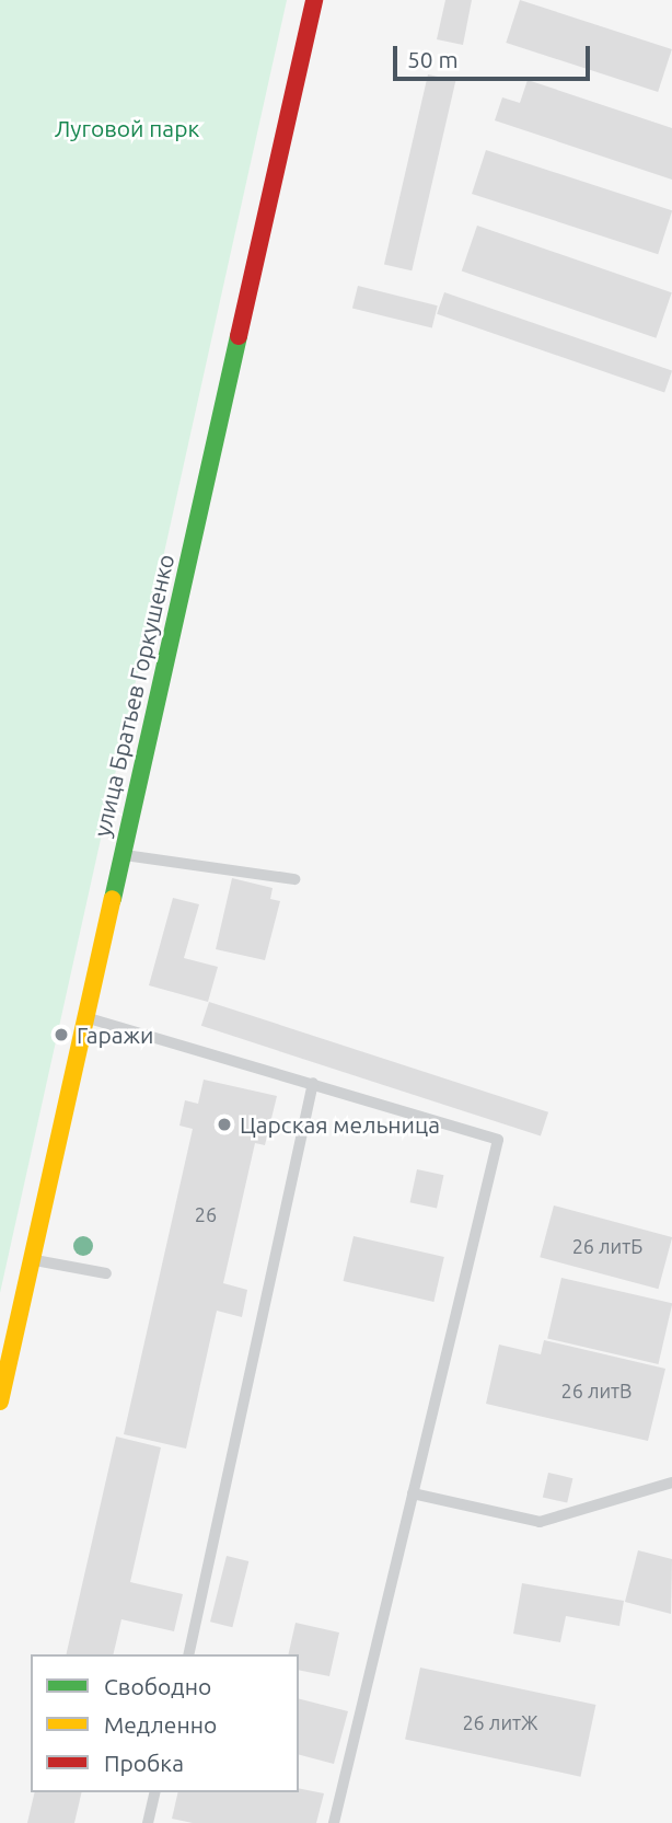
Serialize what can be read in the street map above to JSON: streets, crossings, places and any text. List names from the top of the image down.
{
  "streets": {
    "street": ["улица Братьев Горкушенко"]
  },
  "parks": ["Луговой парк"],
  "places": ["Гаражи", "Царская мельница"],
  "house_numbers": [
    "26",
    "26 литБ",
    "26 литВ",
    "26 литЖ"
  ],
  "legend": ["Свободно", "Медленно", "Пробка"],
  "scale_bar": "50 m"
}
